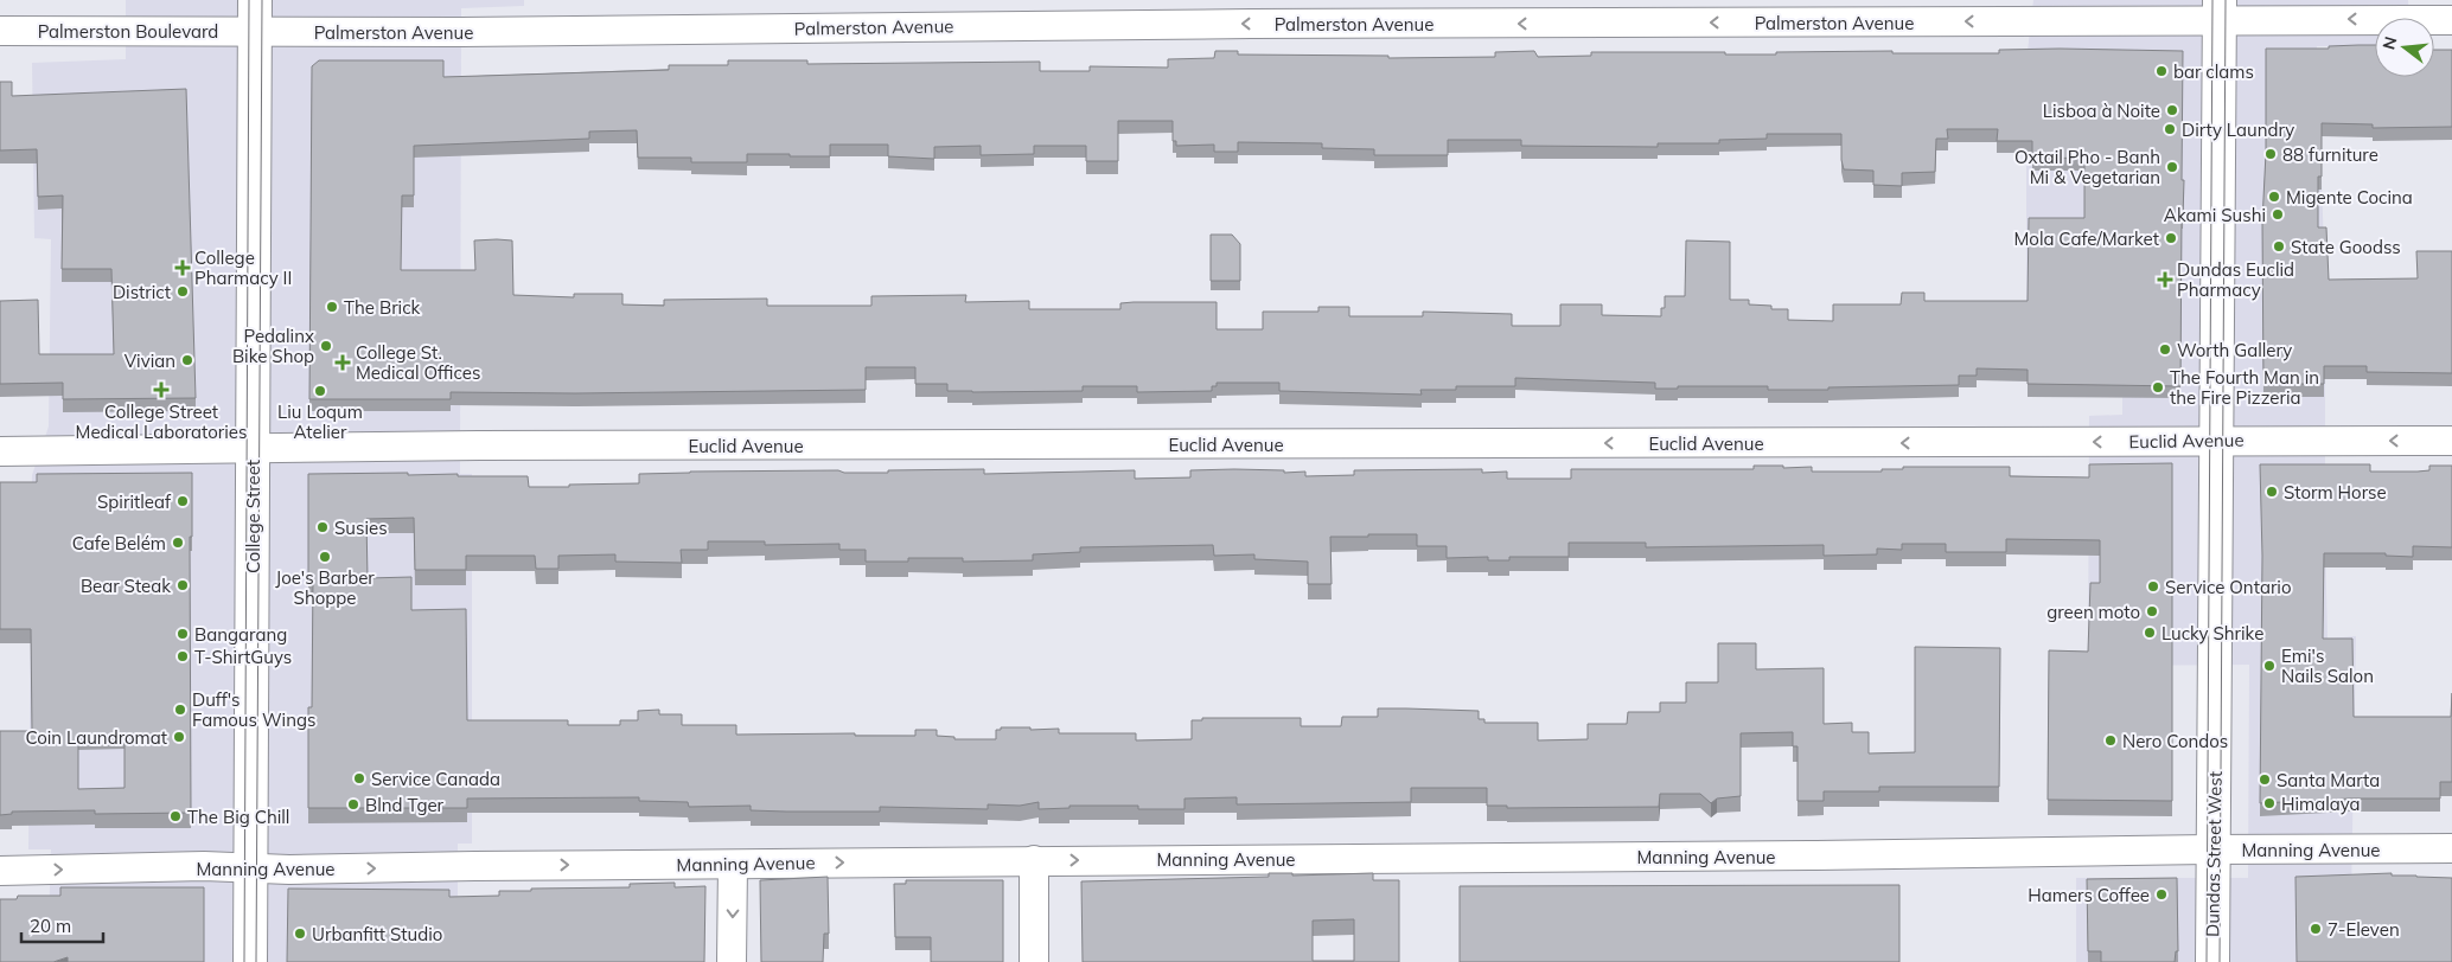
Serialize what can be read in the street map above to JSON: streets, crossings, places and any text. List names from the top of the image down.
{
  "streets": {
    "main road": ["College Street", "Dundas Street West"],
    "street": [
      "Palmerston Avenue",
      "Palmerston Boulevard",
      "Euclid Avenue",
      "Manning Avenue"
    ]
  },
  "crossings": [
    ["Palmerston Avenue", "Palmerston Boulevard"],
    ["Palmerston Avenue", "College Street"],
    ["Palmerston Avenue", "Dundas Street West"],
    ["Palmerston Boulevard", "College Street"],
    ["Euclid Avenue", "College Street"],
    ["Euclid Avenue", "Dundas Street West"],
    ["College Street", "Manning Avenue"],
    ["Manning Avenue", "Dundas Street West"]
  ],
  "one_way": ["Palmerston Avenue", "Euclid Avenue", "Manning Avenue"],
  "places": {
    "other": [
      "bar clams",
      "Lisboa à Noite",
      "Dirty Laundry",
      "88 furniture",
      "Oxtail Pho - Banh Mi & Vegetarian",
      "Migente Cocina",
      "Akami Sushi",
      "Mola Cafe/Market",
      "State Goodss",
      "District",
      "The Brick",
      "Pedalinx Bike Shop",
      "Worth Gallery",
      "Vivian",
      "The Fourth Man in the Fire Pizzeria",
      "Liu Loqum Atelier",
      "Storm Horse",
      "Spiritleaf",
      "Susies",
      "Cafe Belém",
      "Joe's Barber Shoppe",
      "Bear Steak",
      "Service Ontario",
      "green moto",
      "Lucky Shrike",
      "Bangarang",
      "T-ShirtGuys",
      "Emi's Nails Salon",
      "Duff's Famous Wings",
      "Coin Laundromat",
      "Nero Condos",
      "Service Canada",
      "Santa Marta",
      "Himalaya",
      "Blnd Tger",
      "The Big Chill",
      "Hamers Coffee",
      "7-Eleven",
      "Urbanfitt Studio"
    ],
    "health": [
      "College Pharmacy II",
      "Dundas Euclid Pharmacy",
      "College St. Medical Offices",
      "College Street Medical Laboratories"
    ]
  },
  "scale_bar": "20 m",
  "north": "left"
}
